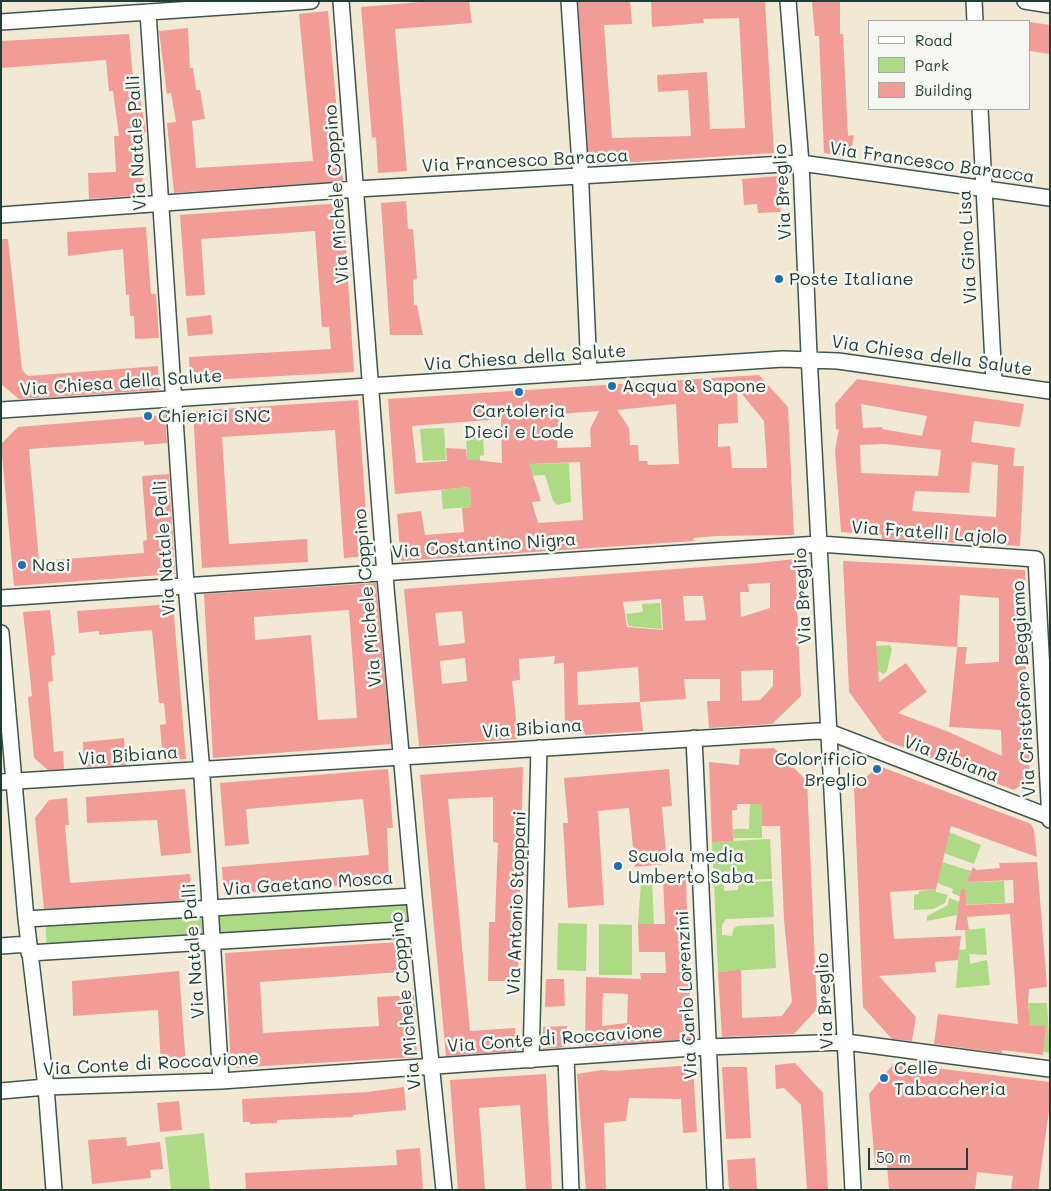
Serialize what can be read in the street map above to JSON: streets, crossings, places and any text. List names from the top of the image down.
{
  "streets": {
    "street": [
      "Via Natale Palli",
      "Via Francesco Baracca",
      "Via Breglio",
      "Via Michele Coppino",
      "Via Gino Lisa",
      "Via Chiesa della Salute",
      "Via Fratelli Lajolo",
      "Via Costantino Nigra",
      "Via Cristoforo Beggiamo",
      "Via Bibiana",
      "Via Gaetano Mosca",
      "Via Antonio Stoppani",
      "Via Carlo Lorenzini",
      "Via Conte di Roccavione"
    ]
  },
  "crossings": [
    ["Via Natale Palli", "Via Francesco Baracca"],
    ["Via Natale Palli", "Via Chiesa della Salute"],
    ["Via Natale Palli", "Via Costantino Nigra"],
    ["Via Natale Palli", "Via Bibiana"],
    ["Via Natale Palli", "Via Gaetano Mosca"],
    ["Via Natale Palli", "Via Conte di Roccavione"],
    ["Via Francesco Baracca", "Via Breglio"],
    ["Via Francesco Baracca", "Via Michele Coppino"],
    ["Via Francesco Baracca", "Via Gino Lisa"],
    ["Via Breglio", "Via Chiesa della Salute"],
    ["Via Breglio", "Via Fratelli Lajolo"],
    ["Via Breglio", "Via Costantino Nigra"],
    ["Via Breglio", "Via Bibiana"],
    ["Via Breglio", "Via Conte di Roccavione"],
    ["Via Michele Coppino", "Via Chiesa della Salute"],
    ["Via Michele Coppino", "Via Costantino Nigra"],
    ["Via Michele Coppino", "Via Bibiana"],
    ["Via Michele Coppino", "Via Gaetano Mosca"],
    ["Via Michele Coppino", "Via Conte di Roccavione"],
    ["Via Gino Lisa", "Via Chiesa della Salute"],
    ["Via Fratelli Lajolo", "Via Costantino Nigra"],
    ["Via Fratelli Lajolo", "Via Cristoforo Beggiamo"],
    ["Via Cristoforo Beggiamo", "Via Bibiana"],
    ["Via Bibiana", "Via Antonio Stoppani"],
    ["Via Bibiana", "Via Carlo Lorenzini"],
    ["Via Antonio Stoppani", "Via Conte di Roccavione"],
    ["Via Carlo Lorenzini", "Via Conte di Roccavione"]
  ],
  "places": [
    "Poste Italiane",
    "Acqua & Sapone",
    "Cartoleria Dieci e Lode",
    "Chierici SNC",
    "Nasi",
    "Colorificio Breglio",
    "Scuola media Umberto Saba",
    "Celle Tabaccheria"
  ],
  "legend": ["Road", "Park", "Building"],
  "scale_bar": "50 m"
}
